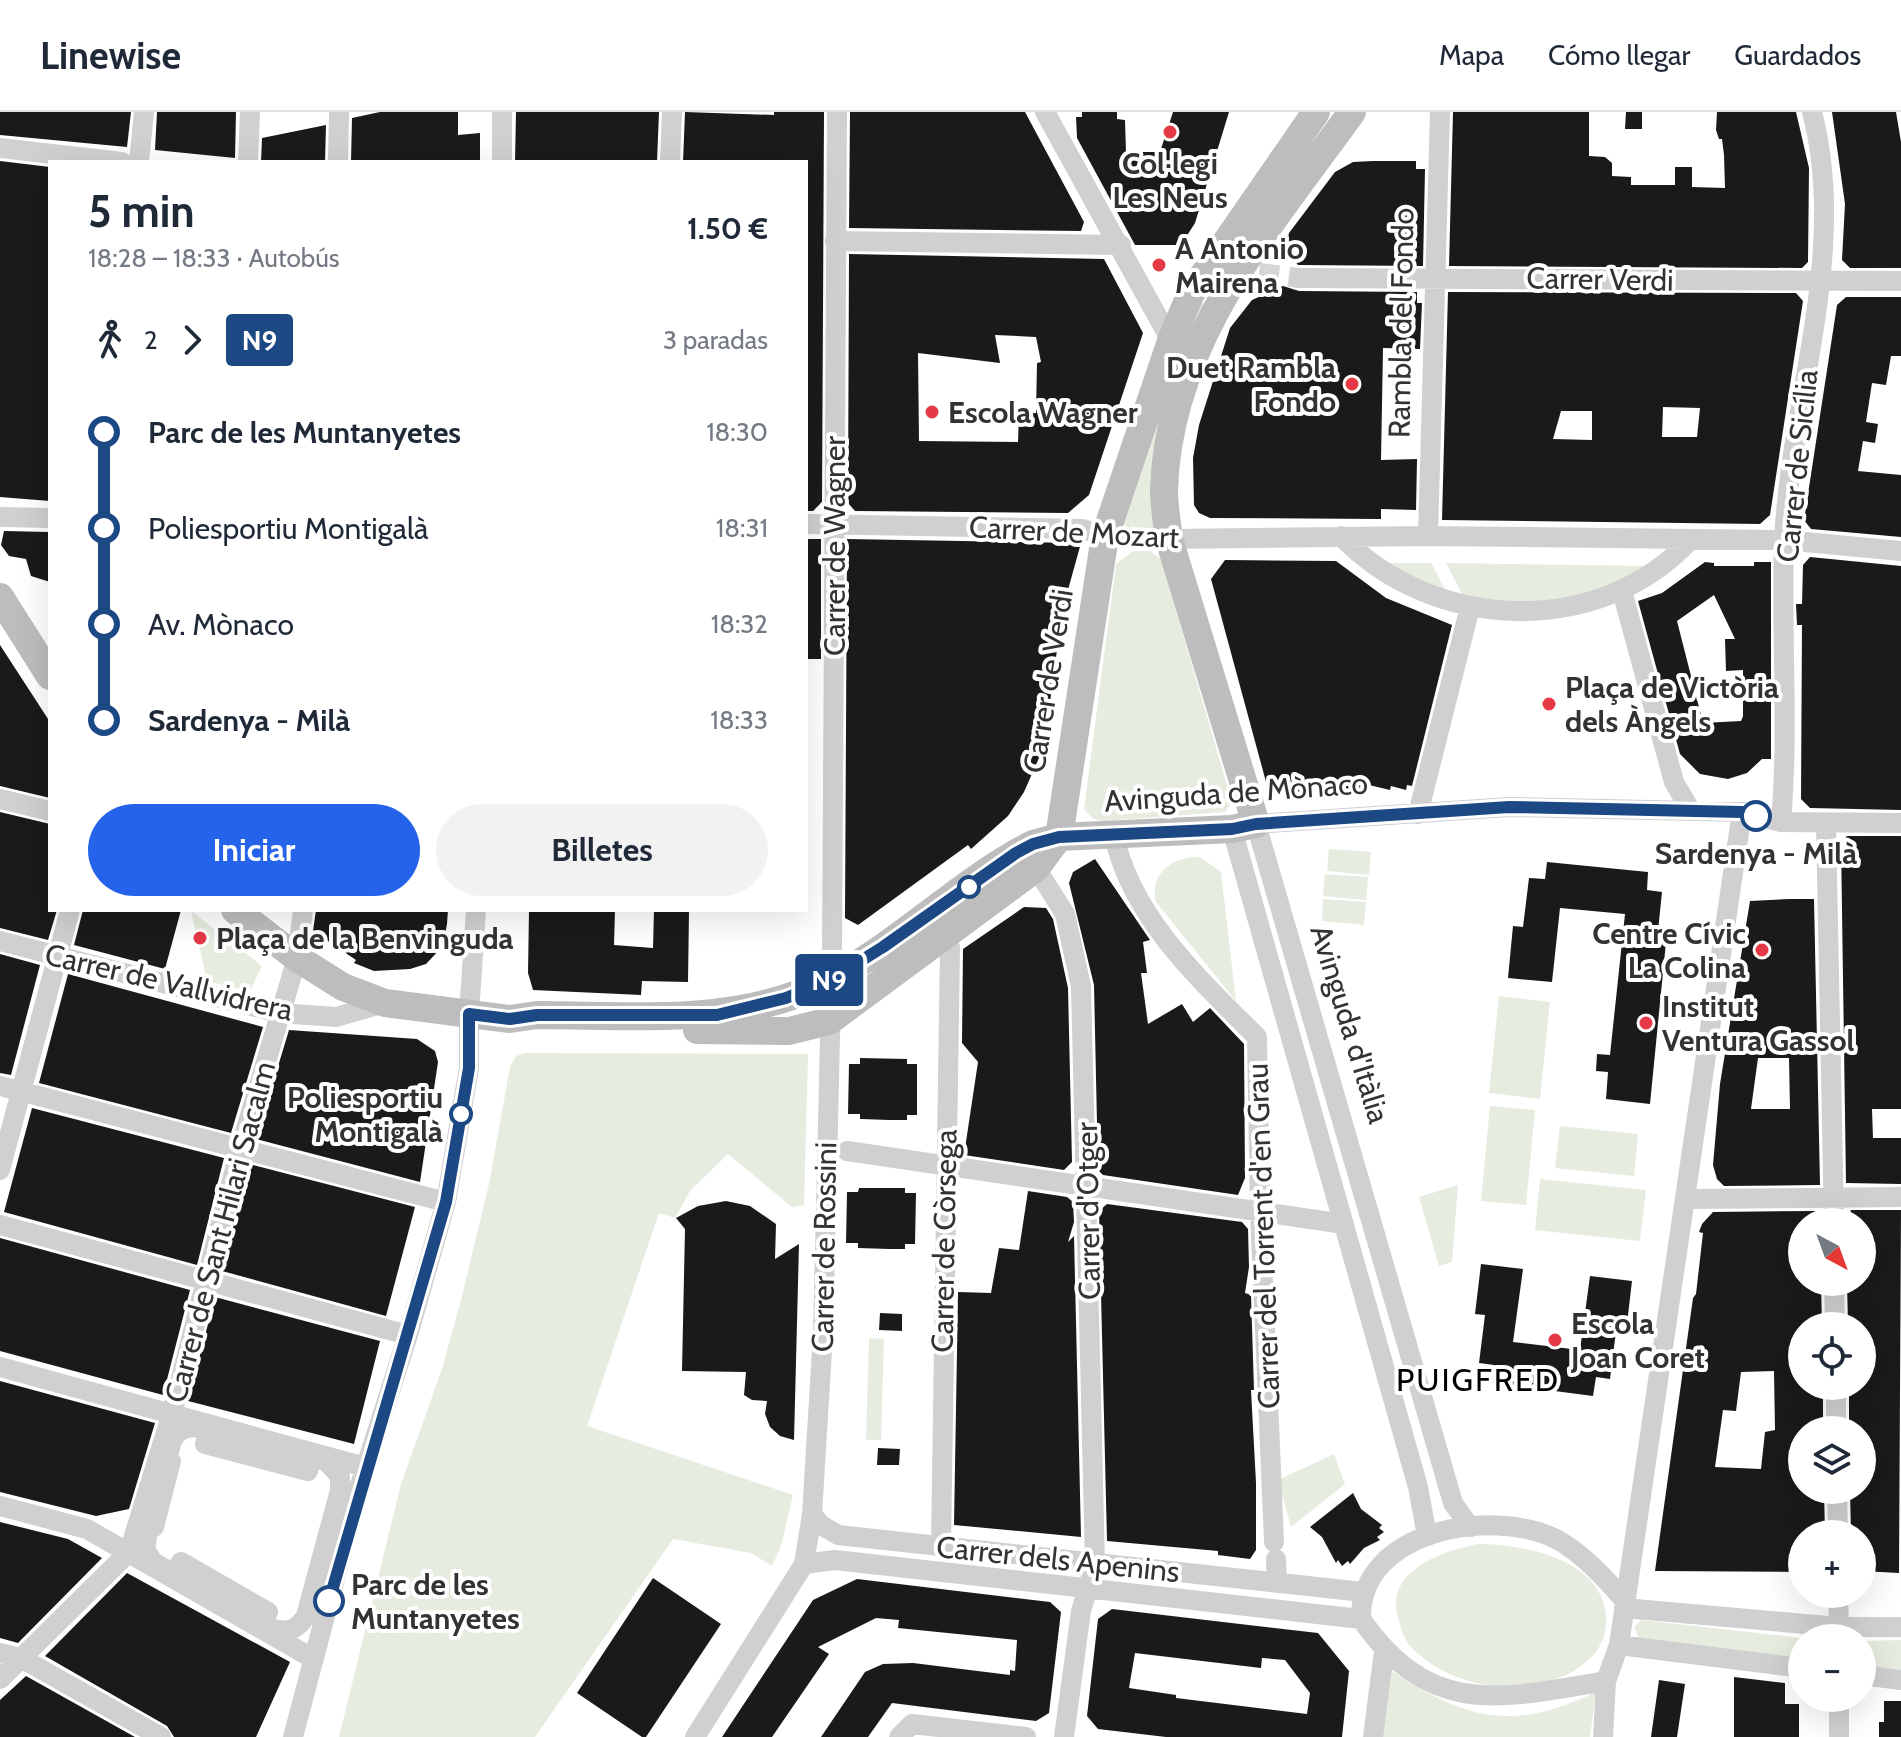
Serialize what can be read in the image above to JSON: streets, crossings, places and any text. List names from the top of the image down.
{
  "streets": {
    "street": [
      "Carrer Verdi",
      "Rambla del Fondo",
      "Carrer de Sicília",
      "Carrer de Mozart",
      "Carrer de Wagner",
      "Carrer de Verdi",
      "Avinguda de Mònaco",
      "Carrer de Vallvidrera",
      "Avinguda d'Itàlia",
      "Carrer d'Otger",
      "Carrer de Sant Hilari Sacalm",
      "Carrer del Torrent d'en Grau",
      "Carrer de Còrsega",
      "Carrer de Rossini",
      "Carrer dels Apenins"
    ]
  },
  "crossings": [
    ["Carrer Verdi", "Rambla del Fondo"],
    ["Carrer Verdi", "Carrer de Sicília"],
    ["Rambla del Fondo", "Carrer de Mozart"],
    ["Carrer de Sicília", "Carrer de Mozart"],
    ["Carrer de Sicília", "Avinguda de Mònaco"],
    ["Carrer de Mozart", "Carrer de Wagner"],
    ["Carrer de Mozart", "Carrer de Verdi"],
    ["Carrer de Mozart", "Avinguda d'Itàlia"],
    ["Carrer de Wagner", "Avinguda de Mònaco"],
    ["Carrer de Wagner", "Carrer de Rossini"],
    ["Carrer de Verdi", "Avinguda de Mònaco"],
    ["Avinguda de Mònaco", "Avinguda d'Itàlia"],
    ["Avinguda de Mònaco", "Carrer d'Otger"],
    ["Avinguda de Mònaco", "Carrer del Torrent d'en Grau"],
    ["Avinguda de Mònaco", "Carrer de Còrsega"],
    ["Avinguda de Mònaco", "Carrer de Rossini"],
    ["Carrer de Vallvidrera", "Carrer de Sant Hilari Sacalm"],
    ["Avinguda d'Itàlia", "Carrer dels Apenins"],
    ["Carrer d'Otger", "Carrer dels Apenins"],
    ["Carrer del Torrent d'en Grau", "Carrer dels Apenins"],
    ["Carrer de Còrsega", "Carrer dels Apenins"],
    ["Carrer de Rossini", "Carrer dels Apenins"]
  ],
  "districts": ["PUIGFRED"],
  "places": [
    "Col·legi Les Neus",
    "A Antonio Mairena",
    "Duet Rambla Fondo",
    "Escola Wagner",
    "Plaça de Victòria dels Àngels",
    "Sardenya - Milà",
    "Plaça de la Benvinguda",
    "Centre Cívic La Colina",
    "Institut Ventura Gassol",
    "Poliesportiu Montigalà",
    "Escola Joan Coret",
    "Parc de les Muntanyetes"
  ],
  "lines": ["bus line N9"],
  "north": "bottom right",
  "page": {
    "header": "Linewise",
    "nav": ["Mapa", "Cómo llegar", "Guardados"],
    "on_map": "N9",
    "heading": ["5 min", "18:28 – 18:33 · Autobús", "1.50 €"],
    "legs": ["2", "N9", "3 paradas"],
    "list": [
      {
        "name": "Parc de les Muntanyetes",
        "value": "18:30"
      },
      {
        "name": "Poliesportiu Montigalà",
        "value": "18:31"
      },
      {
        "name": "Av. Mònaco",
        "value": "18:32"
      },
      {
        "name": "Sardenya - Milà",
        "value": "18:33"
      }
    ],
    "buttons": ["Iniciar", "Billetes"],
    "map_buttons": ["+", "−"]
  }
}
